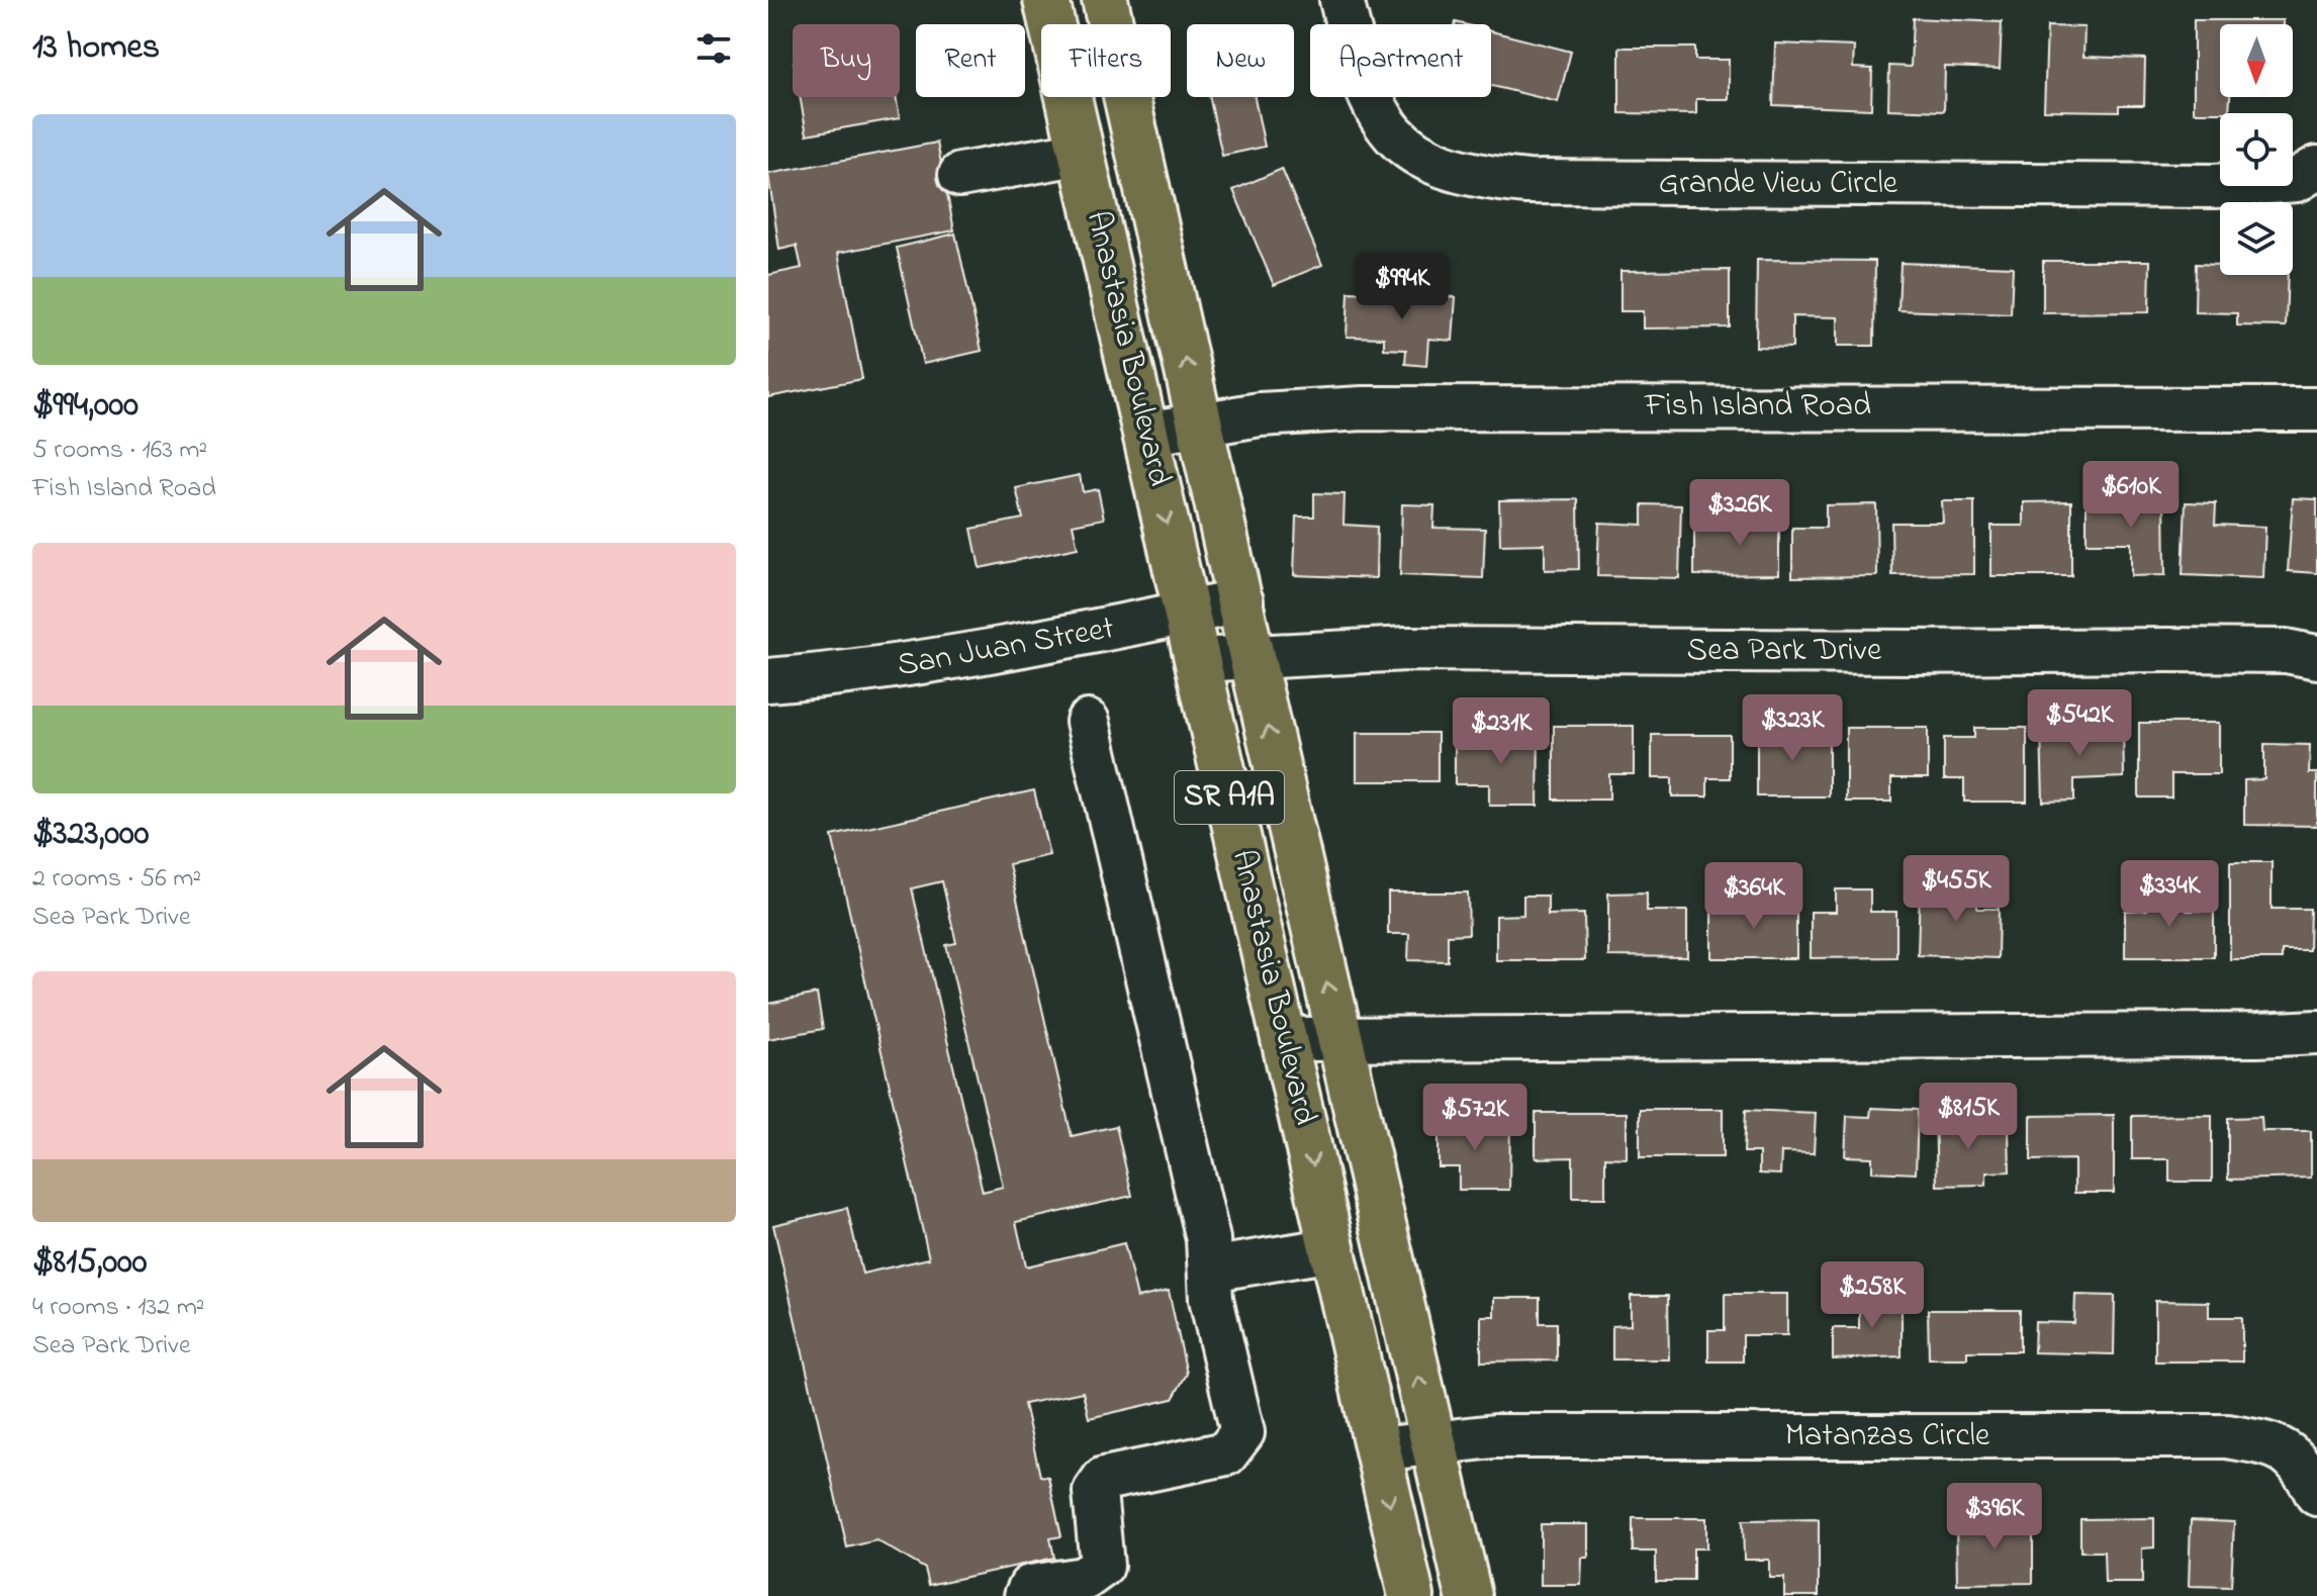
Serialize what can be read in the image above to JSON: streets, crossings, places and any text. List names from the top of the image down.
{
  "streets": {
    "main road": ["Anastasia Boulevard", "SR A1A"],
    "street": [
      "Grande View Circle",
      "Fish Island Road",
      "San Juan Street",
      "Sea Park Drive",
      "Matanzas Circle"
    ]
  },
  "crossings": [
    ["Anastasia Boulevard", "Fish Island Road"],
    ["Anastasia Boulevard", "San Juan Street"],
    ["Anastasia Boulevard", "Sea Park Drive"],
    ["Anastasia Boulevard", "Matanzas Circle"]
  ],
  "north": "bottom",
  "page": {
    "heading": "13 homes",
    "chip": [
      "Buy",
      "Rent",
      "Filters",
      "New",
      "Apartment"
    ],
    "list": [
      {
        "name": "$994,000",
        "note": "5 rooms · 163 m² · Fish Island Road"
      },
      {
        "name": "$323,000",
        "note": "2 rooms · 56 m² · Sea Park Drive"
      },
      {
        "name": "$815,000",
        "note": "4 rooms · 132 m² · Sea Park Drive"
      }
    ],
    "price": [
      "$994K",
      "$610K",
      "$326K",
      "$542K",
      "$323K",
      "$231K",
      "$455K",
      "$334K",
      "$364K",
      "$815K",
      "$572K",
      "$258K",
      "$396K"
    ]
  }
}
